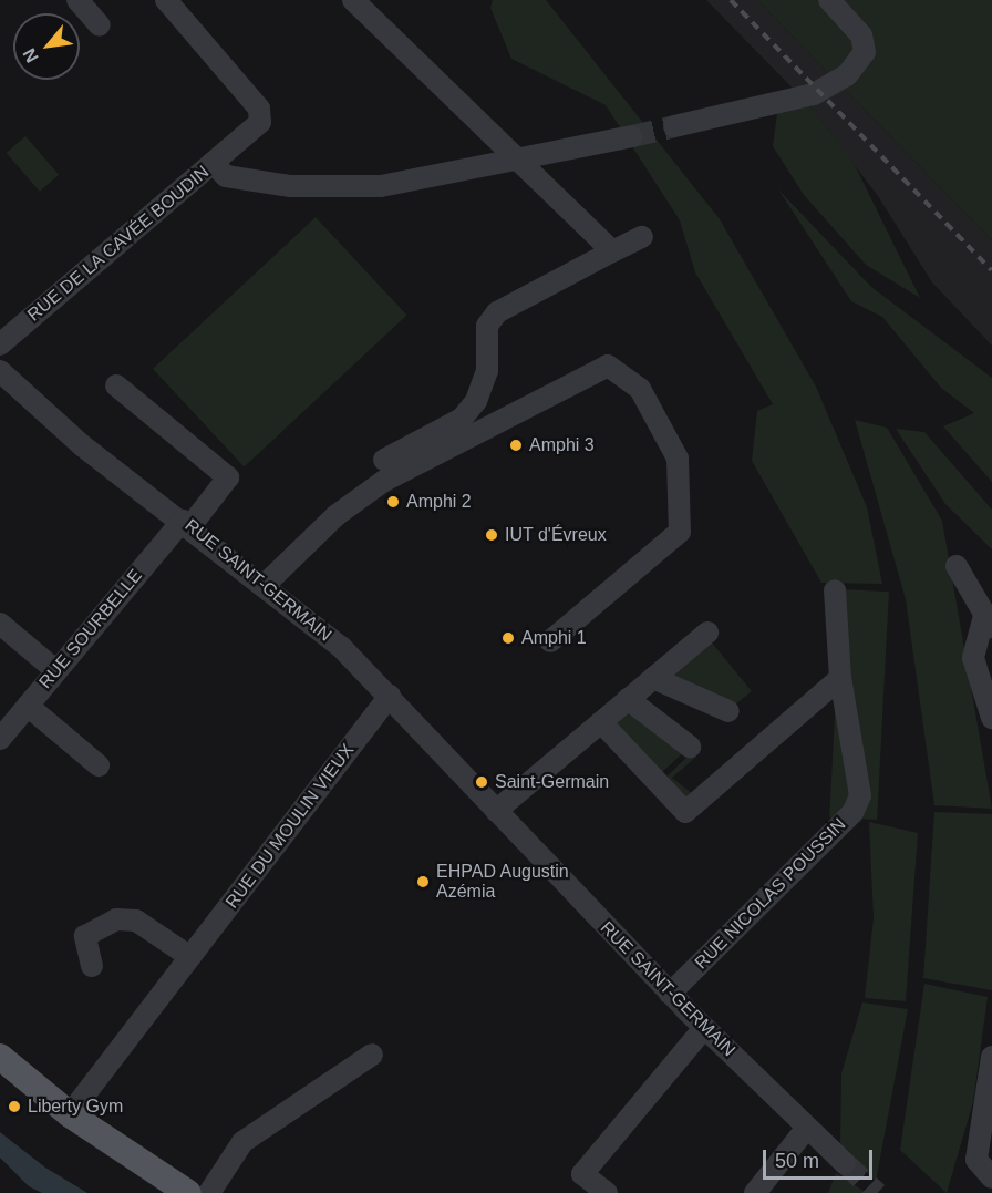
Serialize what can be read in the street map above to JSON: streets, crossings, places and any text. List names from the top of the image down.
{
  "streets": {
    "street": [
      "RUE DE LA CAVÉE BOUDIN",
      "RUE SAINT-GERMAIN",
      "RUE SOURBELLE",
      "RUE DU MOULIN VIEUX",
      "RUE NICOLAS POUSSIN"
    ]
  },
  "crossings": [
    ["RUE SAINT-GERMAIN", "RUE SOURBELLE"],
    ["RUE SAINT-GERMAIN", "RUE DU MOULIN VIEUX"],
    ["RUE SAINT-GERMAIN", "RUE NICOLAS POUSSIN"]
  ],
  "places": [
    "Amphi 3",
    "Amphi 2",
    "IUT d'Évreux",
    "Amphi 1",
    "Saint-Germain",
    "EHPAD Augustin Azémia",
    "Liberty Gym"
  ],
  "scale_bar": "50 m",
  "north": "bottom left"
}
